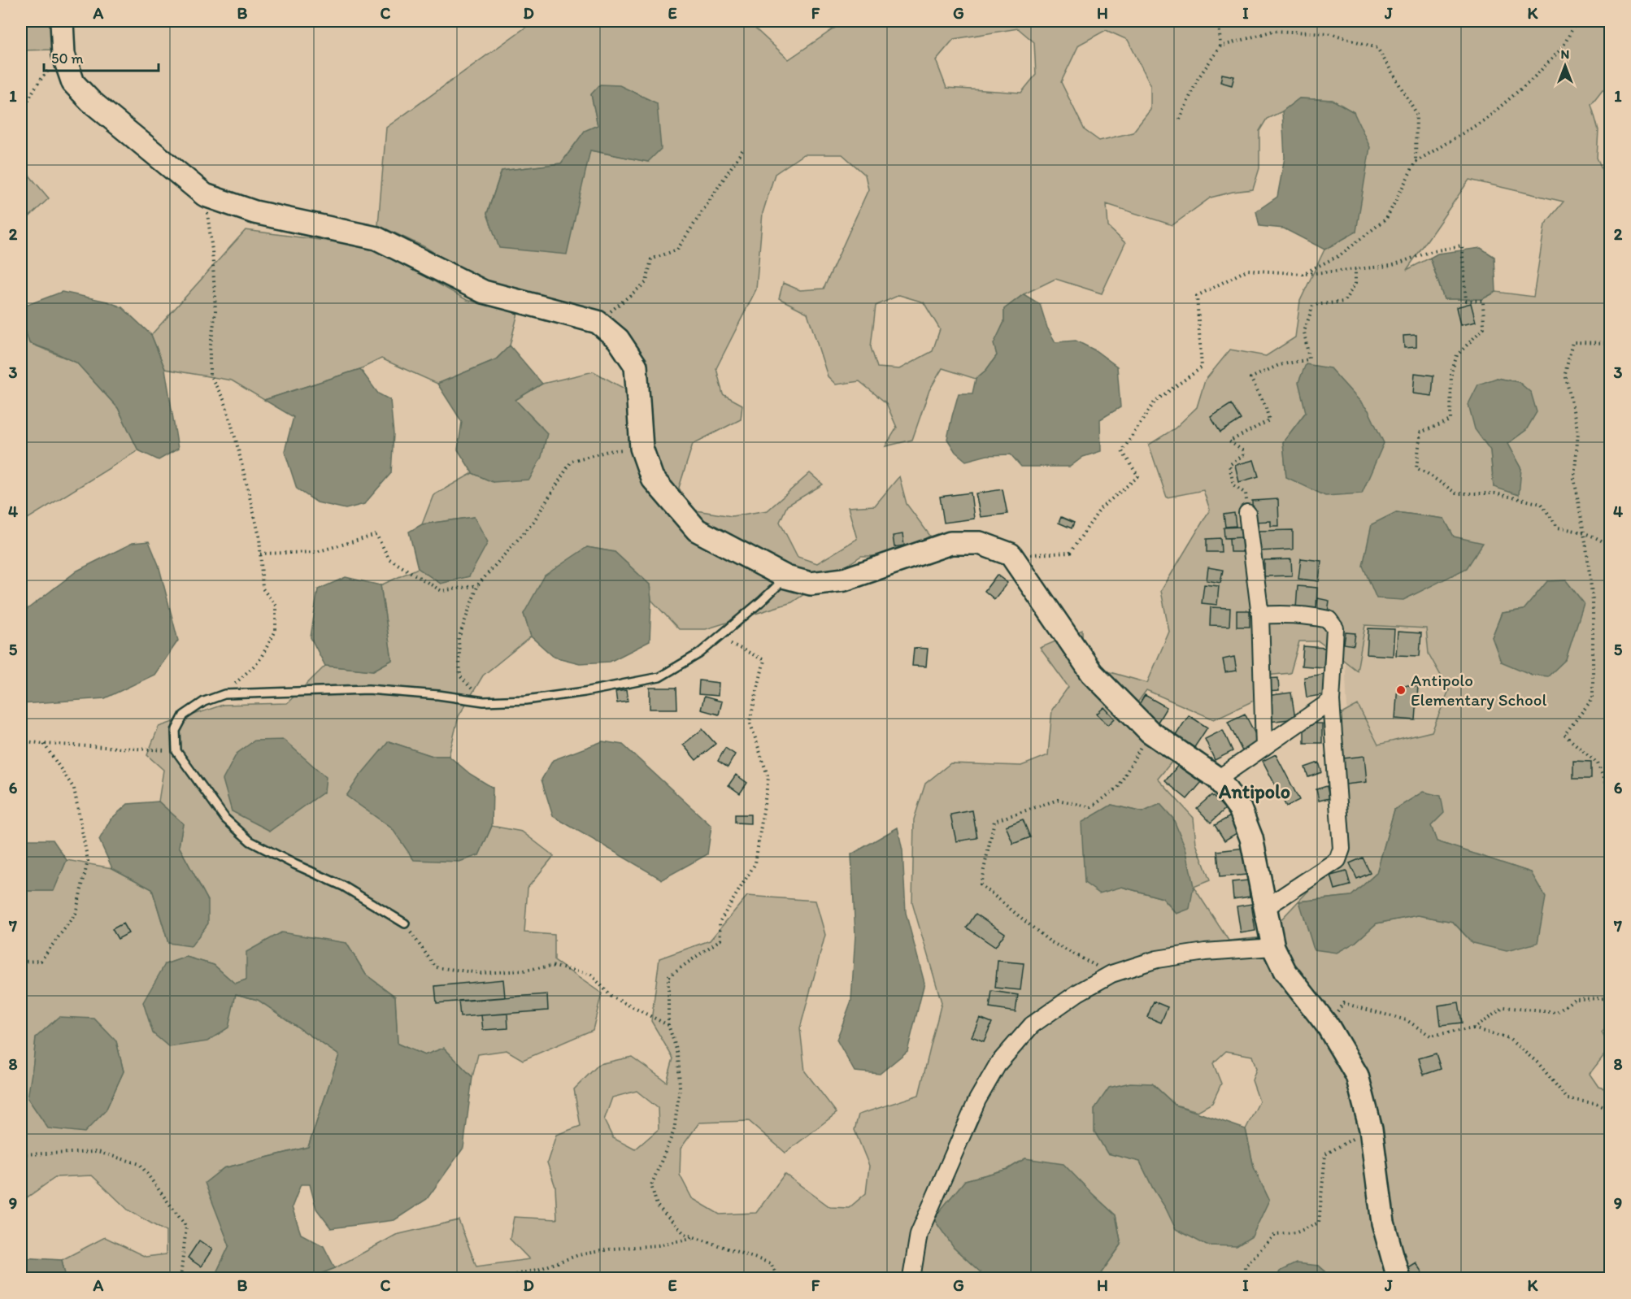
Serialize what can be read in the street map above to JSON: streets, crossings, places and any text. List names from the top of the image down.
{
  "districts": ["Antipolo"],
  "places": ["Antipolo Elementary School"],
  "scale_bar": "50 m",
  "north": "top",
  "grid": {
    "columns": [
      "A",
      "B",
      "C",
      "D",
      "E",
      "F",
      "G",
      "H",
      "I",
      "J",
      "K"
    ],
    "rows": [
      "1",
      "2",
      "3",
      "4",
      "5",
      "6",
      "7",
      "8",
      "9"
    ]
  }
}
